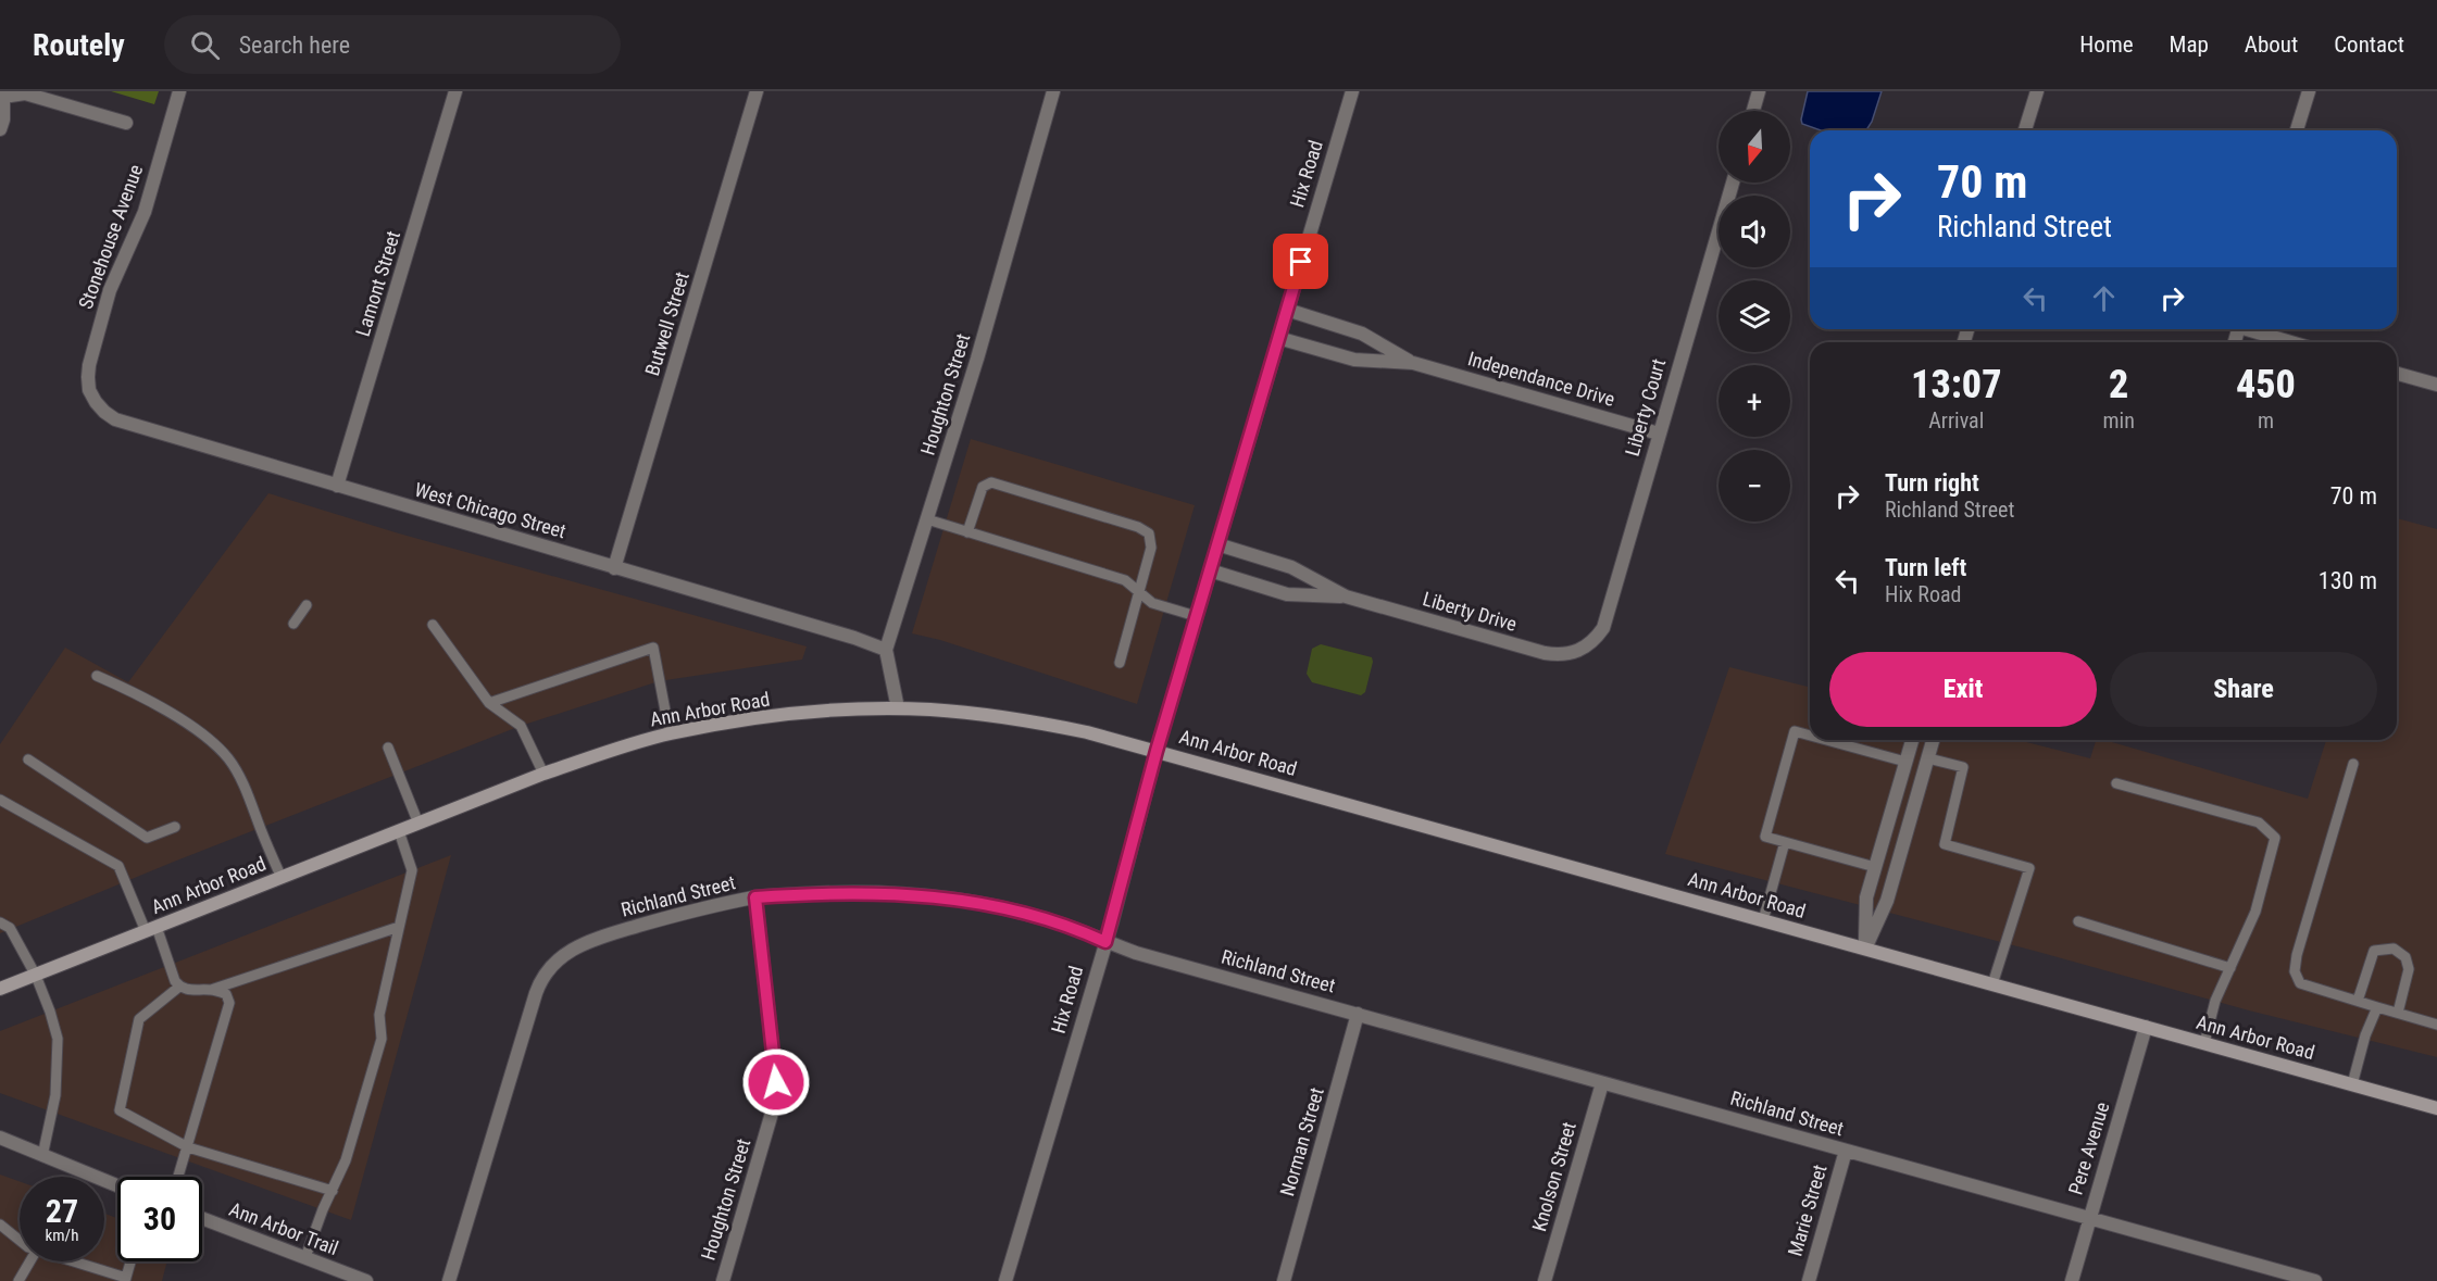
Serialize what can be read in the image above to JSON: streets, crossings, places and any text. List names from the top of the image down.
{
  "streets": {
    "main road": ["Ann Arbor Road"],
    "street": [
      "Hix Road",
      "Stonehouse Avenue",
      "Lamont Street",
      "Butwell Street",
      "Independance Drive",
      "Houghton Street",
      "Liberty Court",
      "West Chicago Street",
      "Liberty Drive",
      "Richland Street",
      "Norman Street",
      "Pere Avenue",
      "Knolson Street",
      "Marie Street",
      "Ann Arbor Trail"
    ]
  },
  "crossings": [
    ["Hix Road", "Ann Arbor Road"],
    ["Hix Road", "Richland Street"],
    ["Stonehouse Avenue", "West Chicago Street"],
    ["Lamont Street", "West Chicago Street"],
    ["Butwell Street", "West Chicago Street"],
    ["Independance Drive", "Liberty Court"],
    ["Houghton Street", "West Chicago Street"],
    ["Houghton Street", "Ann Arbor Road"],
    ["Houghton Street", "Richland Street"],
    ["Liberty Court", "Liberty Drive"],
    ["Ann Arbor Road", "Pere Avenue"],
    ["Richland Street", "Norman Street"],
    ["Richland Street", "Pere Avenue"],
    ["Richland Street", "Knolson Street"],
    ["Richland Street", "Marie Street"]
  ],
  "north": "bottom",
  "page": {
    "header": "Routely",
    "search": "Search here",
    "nav": [
      "Home",
      "Map",
      "About",
      "Contact"
    ],
    "map_buttons": ["+", "−"],
    "turn": ["70 m", "Richland Street"],
    "eta": [
      "13:07",
      "Arrival",
      "2",
      "min",
      "450",
      "m"
    ],
    "list": [
      {
        "name": "Turn right",
        "note": "Richland Street",
        "value": "70 m"
      },
      {
        "name": "Turn left",
        "note": "Hix Road",
        "value": "130 m"
      }
    ],
    "buttons": ["Exit", "Share"],
    "speed": "27 km/h",
    "limit": "30"
  }
}
